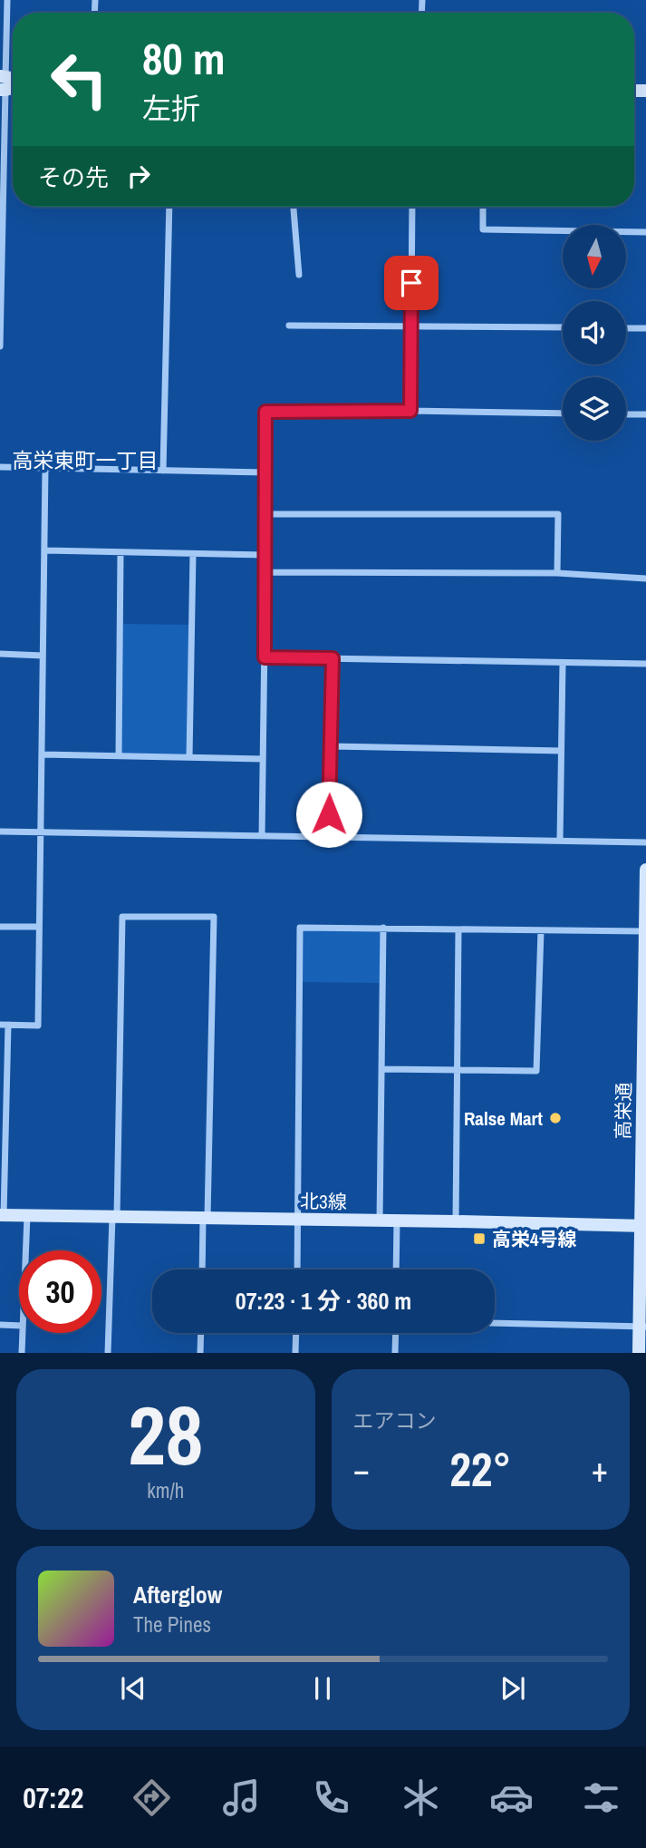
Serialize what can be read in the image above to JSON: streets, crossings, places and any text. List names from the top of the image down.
{
  "streets": {
    "street": ["高栄通", "北3線"]
  },
  "crossings": [
    ["高栄通", "北3線"]
  ],
  "districts": ["高栄東町一丁目"],
  "places": {
    "other": ["Ralse Mart"],
    "transit": ["高栄4号線"]
  },
  "north": "bottom",
  "page": {
    "turn": ["80 m", "左折"],
    "then": "その先",
    "limit": "30",
    "trip": "07:23 · 1 分 · 360 m",
    "tile": [
      ["28", "km/h"],
      "エアコン"
    ],
    "heat": ["−", "22°", "+"],
    "song": ["Afterglow", "The Pines"],
    "tabs": "07:22"
  }
}
